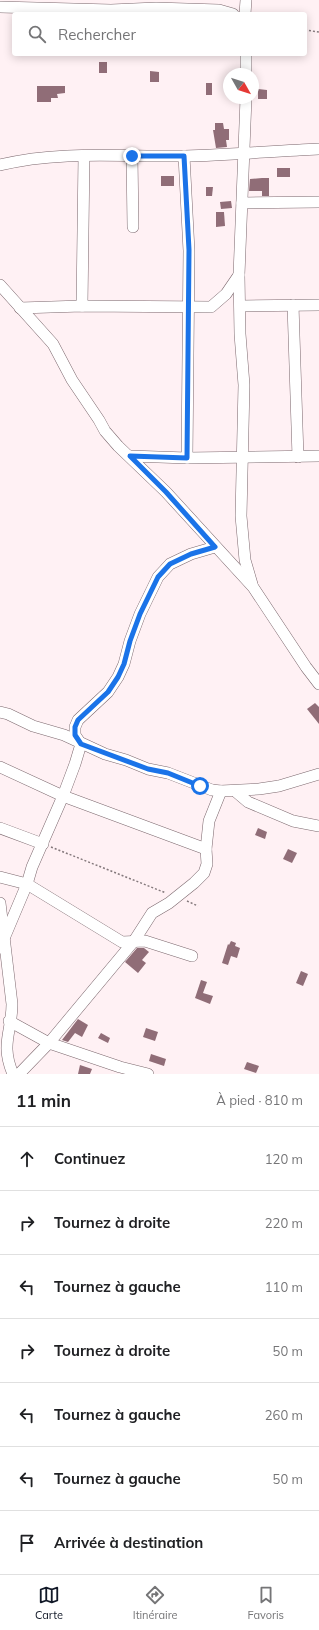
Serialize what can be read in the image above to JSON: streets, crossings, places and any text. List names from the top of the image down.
{
  "north": "bottom right",
  "page": {
    "search": "Rechercher",
    "heading": ["11 min", "À pied · 810 m"],
    "list": [
      ["Continuez", "120 m"],
      ["Tournez à droite", "220 m"],
      ["Tournez à gauche", "110 m"],
      ["Tournez à droite", "50 m"],
      ["Tournez à gauche", "260 m"],
      ["Tournez à gauche", "50 m"],
      "Arrivée à destination"
    ],
    "nav": ["Carte", "Itinéraire", "Favoris"]
  }
}
